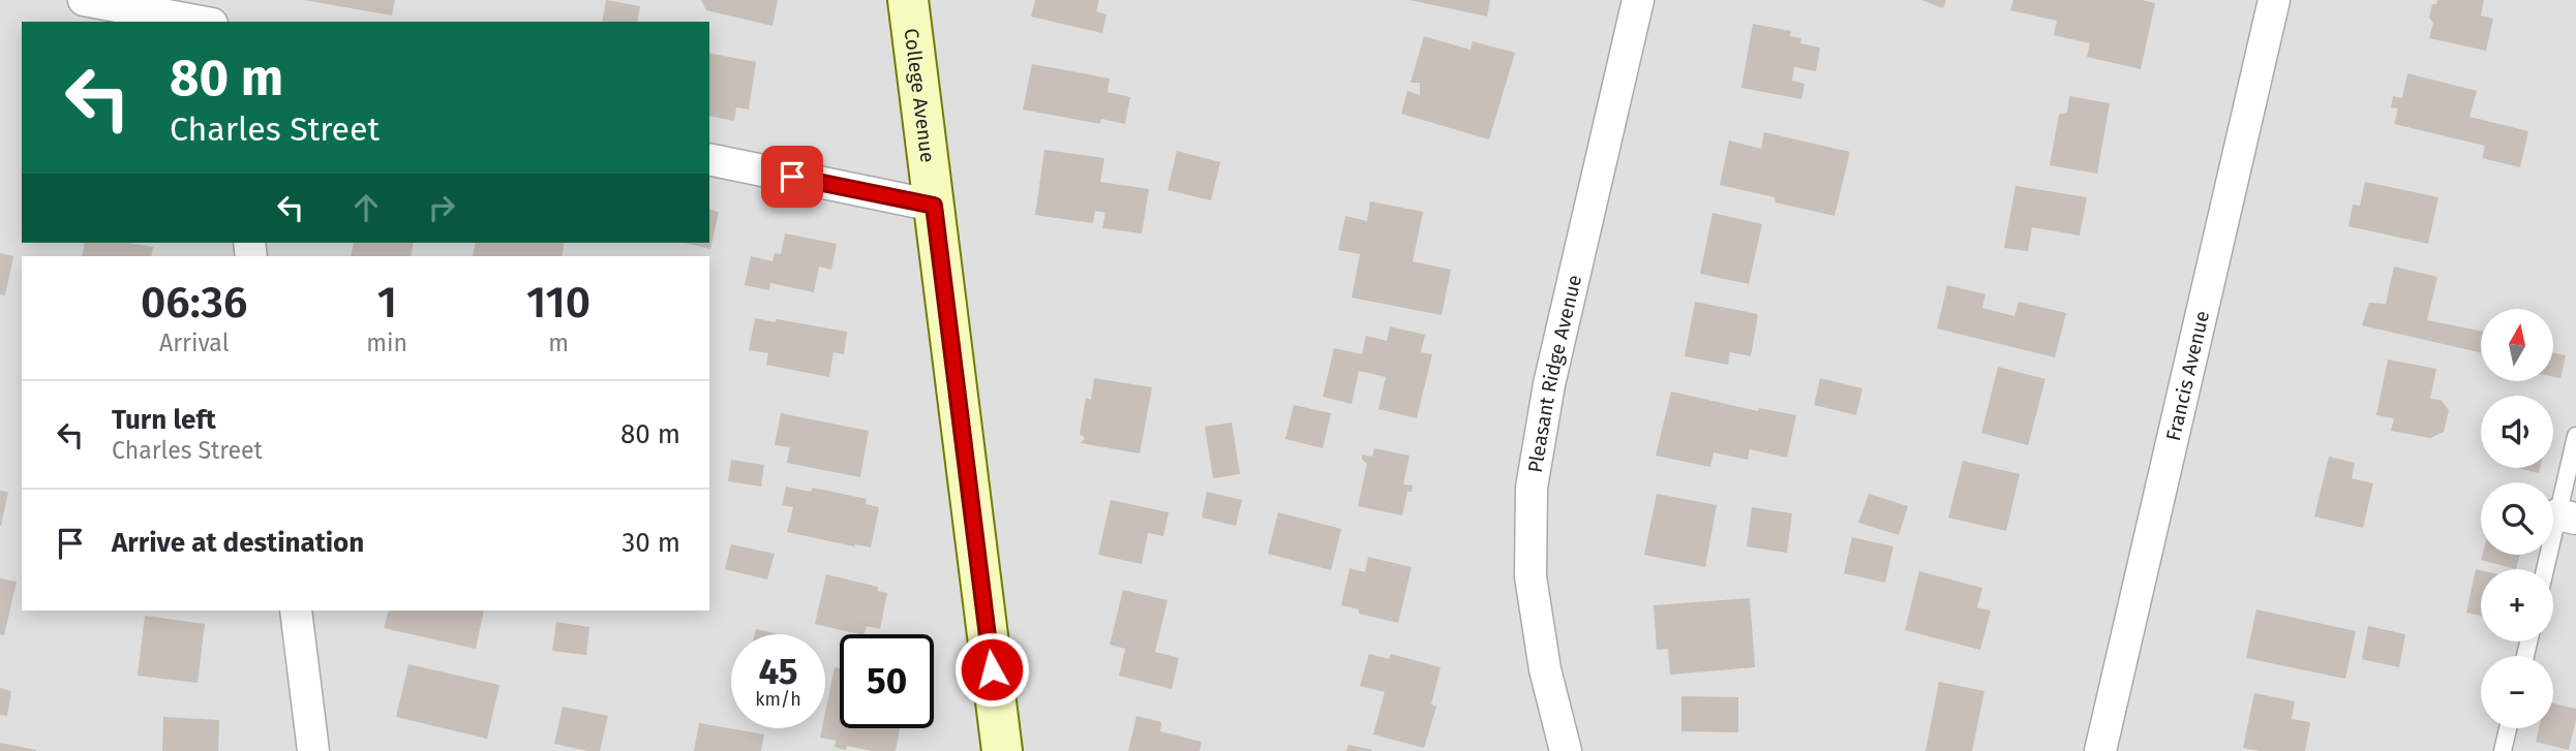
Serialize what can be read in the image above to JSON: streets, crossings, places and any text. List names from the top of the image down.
{
  "streets": {
    "main road": ["College Avenue"],
    "street": ["Pleasant Ridge Avenue", "Francis Avenue"]
  },
  "north": "top",
  "page": {
    "turn": ["80 m", "Charles Street"],
    "eta": [
      "06:36",
      "Arrival",
      "1",
      "min",
      "110",
      "m"
    ],
    "map_buttons": ["+", "−"],
    "list": [
      {
        "name": "Turn left",
        "note": "Charles Street",
        "value": "80 m"
      },
      {
        "name": "Arrive at destination",
        "value": "30 m"
      }
    ],
    "speed": "45 km/h",
    "limit": "50"
  }
}
